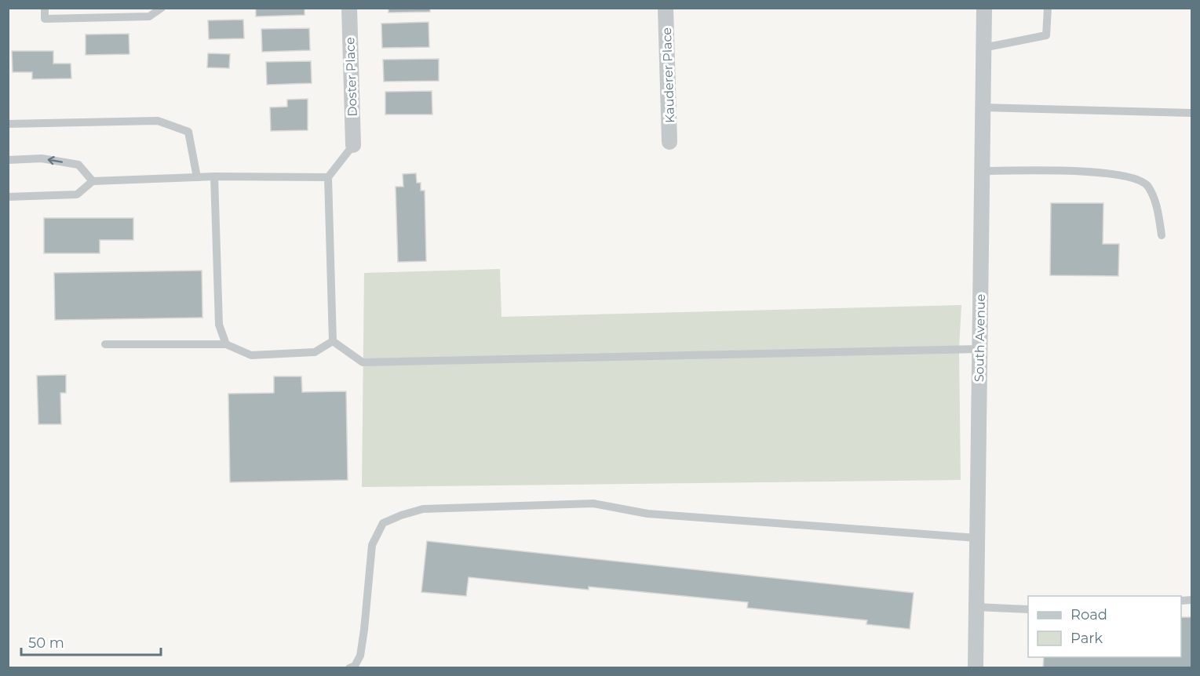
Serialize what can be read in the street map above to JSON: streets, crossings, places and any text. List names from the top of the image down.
{
  "streets": {
    "street": ["Kauderer Place", "Doster Place", "South Avenue"]
  },
  "legend": ["Road", "Park"],
  "scale_bar": "50 m"
}
